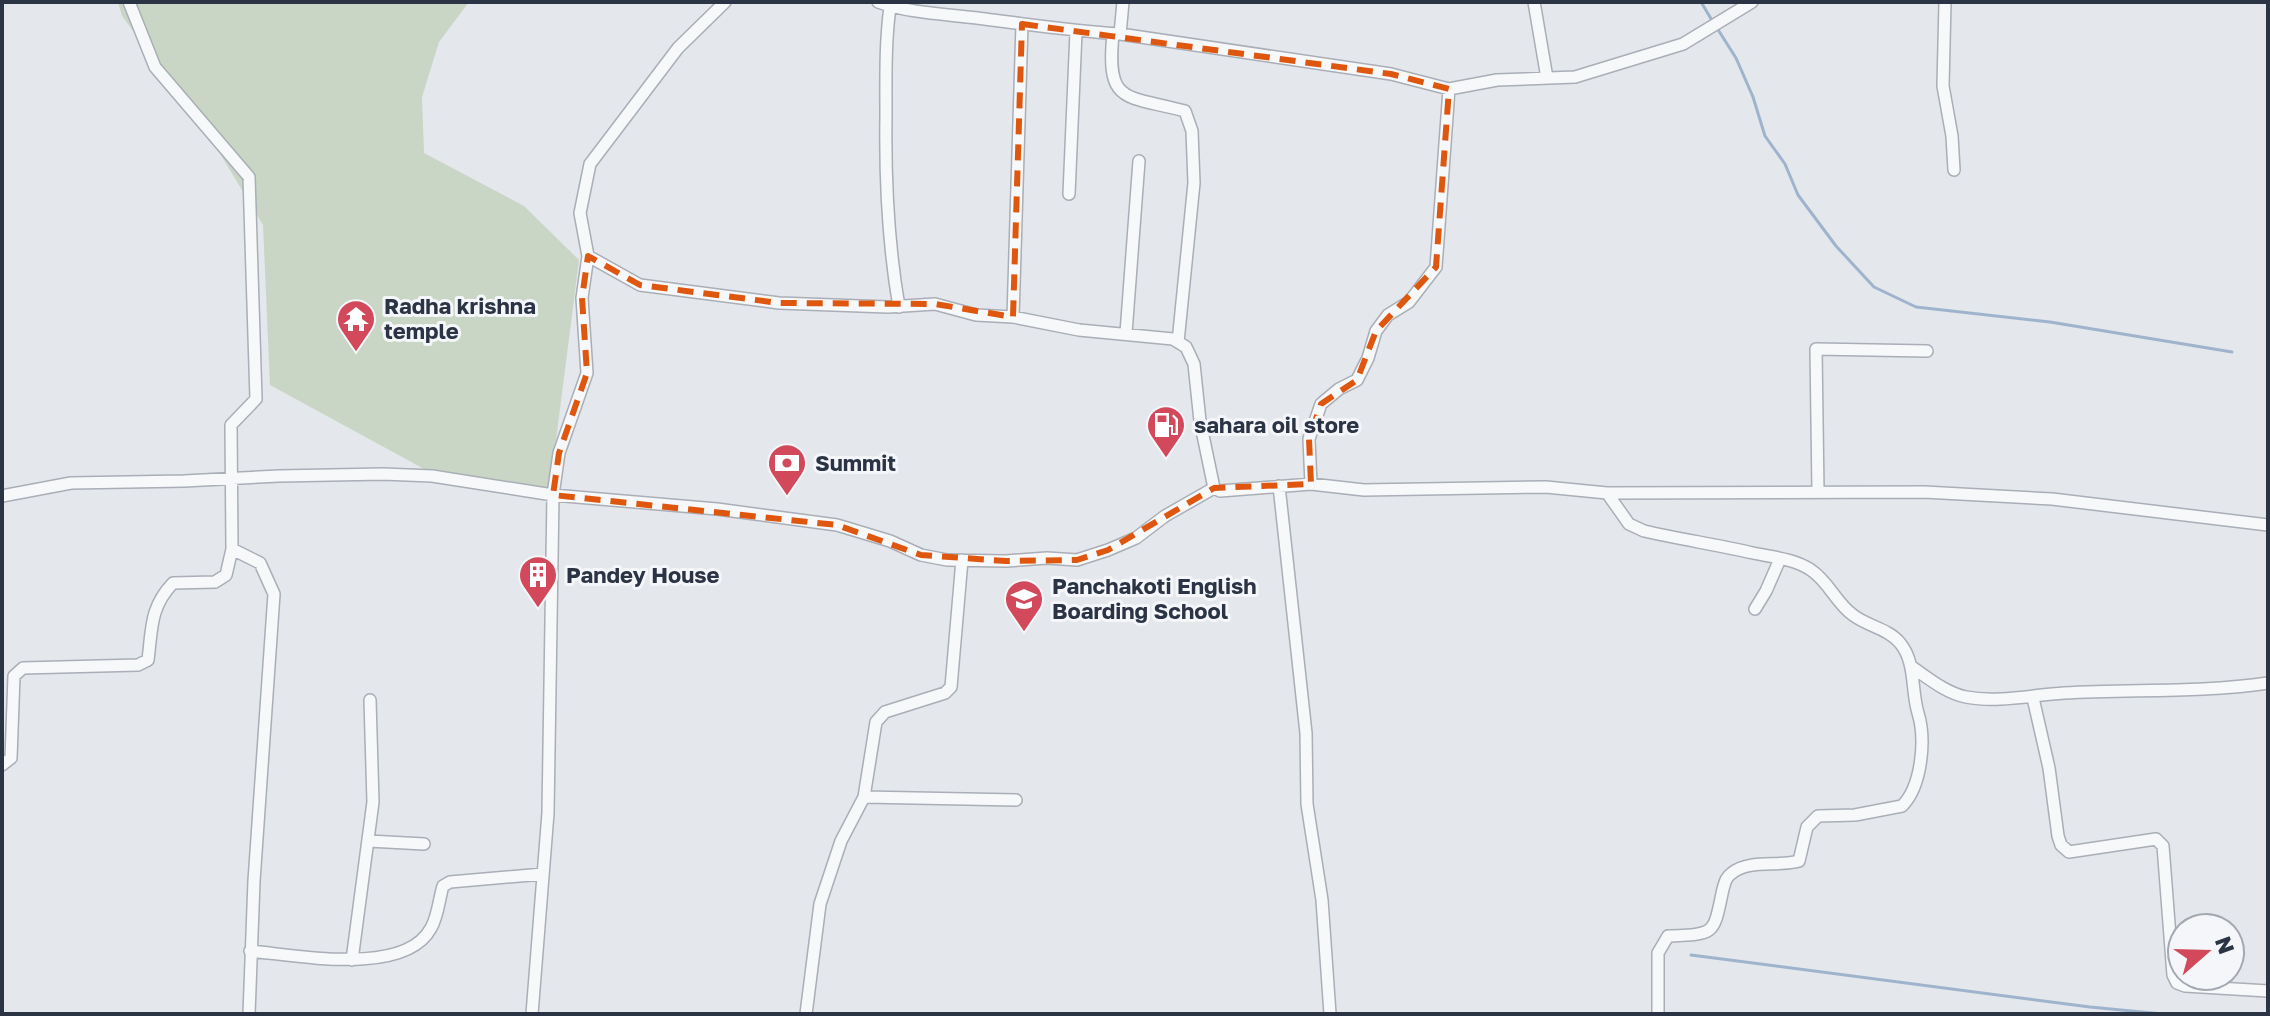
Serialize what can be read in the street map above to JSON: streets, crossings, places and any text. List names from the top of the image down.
{
  "places": {
    "temple": ["Radha krishna temple"],
    "fuel station": ["sahara oil store"],
    "bank": ["Summit"],
    "building": ["Pandey House"],
    "school or university": ["Panchakoti English Boarding School"]
  },
  "north": "right"
}
